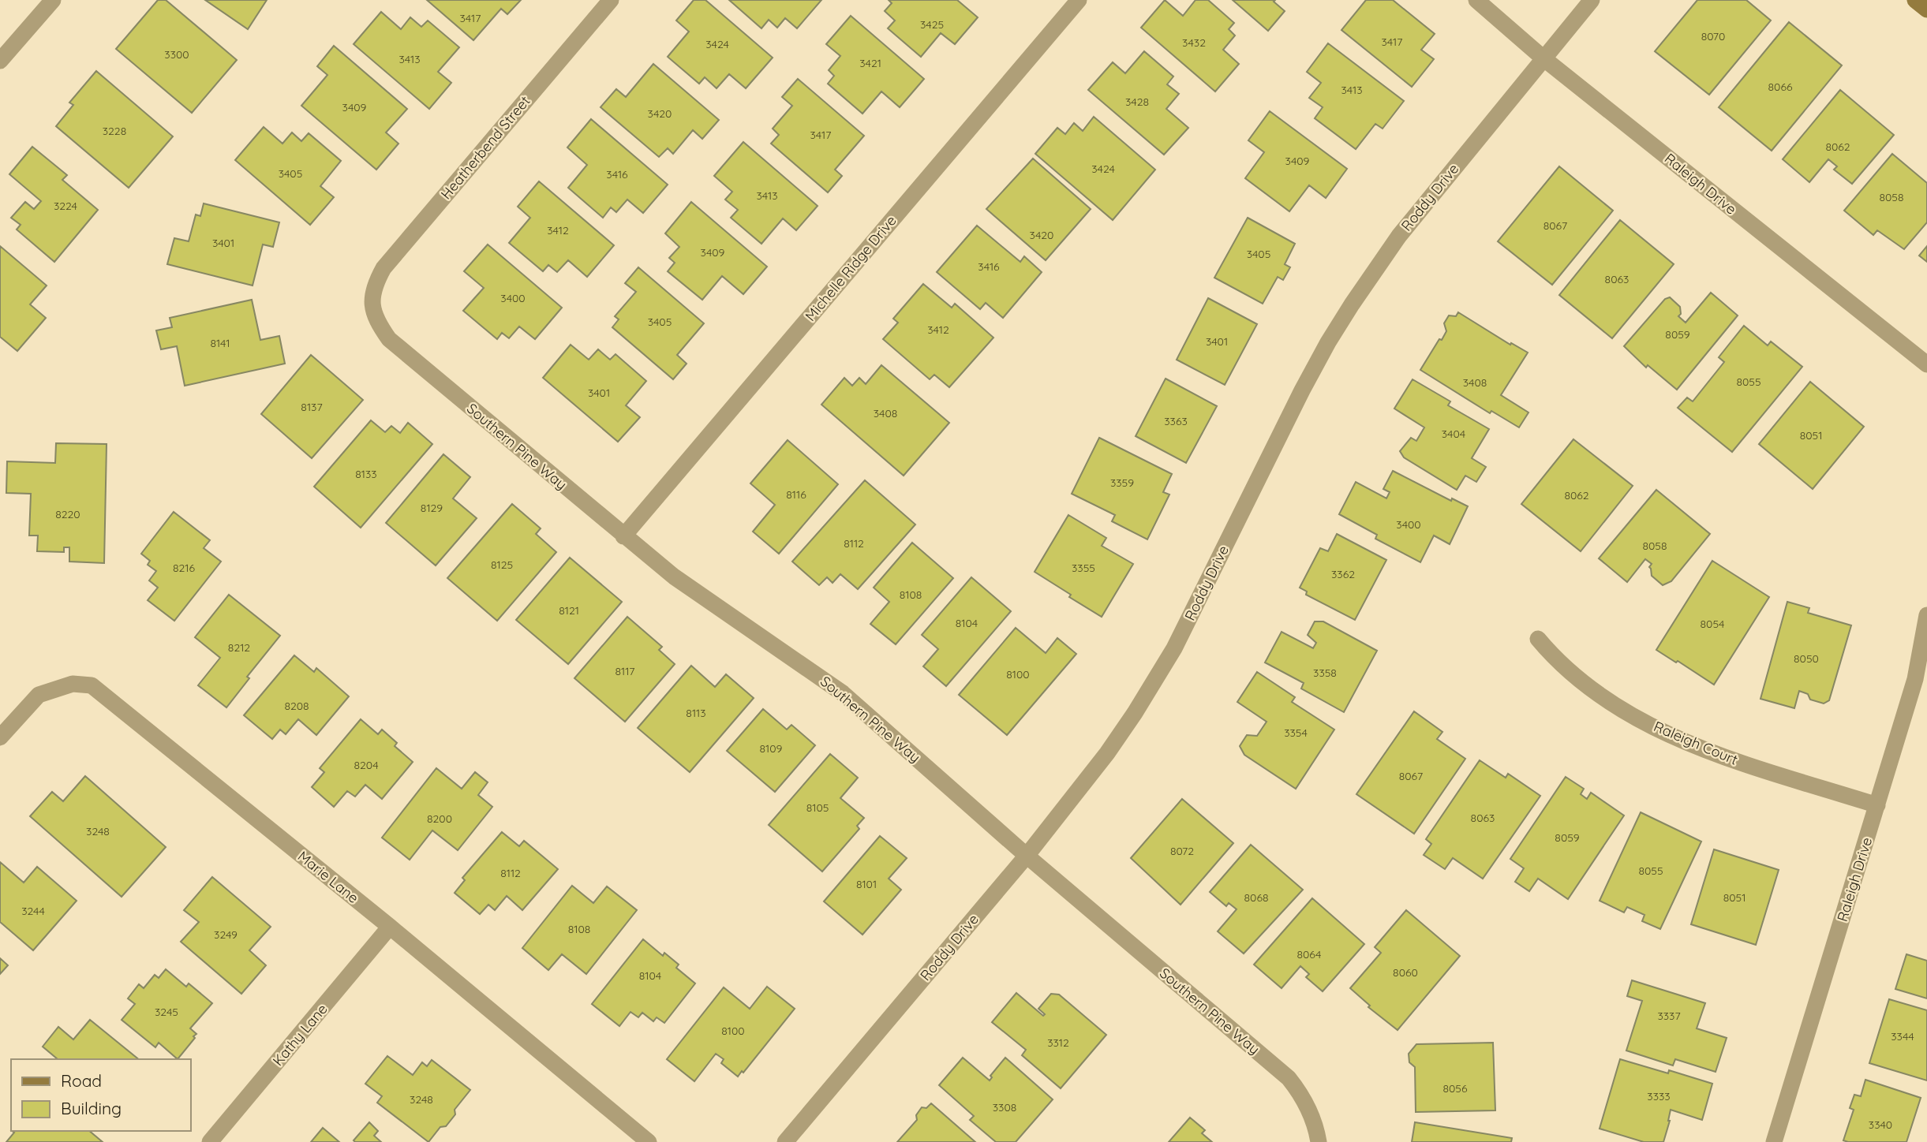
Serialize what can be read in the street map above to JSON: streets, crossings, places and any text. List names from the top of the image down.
{
  "streets": {
    "street": [
      "Heatherbend Street",
      "Raleigh Drive",
      "Roddy Drive",
      "Michelle Ridge Drive",
      "Southern Pine Way",
      "Raleigh Court",
      "Marie Lane",
      "Kathy Lane"
    ]
  },
  "crossings": [
    ["Heatherbend Street", "Southern Pine Way"],
    ["Raleigh Drive", "Roddy Drive"],
    ["Raleigh Drive", "Raleigh Court"],
    ["Roddy Drive", "Southern Pine Way"],
    ["Michelle Ridge Drive", "Southern Pine Way"],
    ["Marie Lane", "Kathy Lane"]
  ],
  "house_numbers": [
    "3417",
    "3425",
    "8070",
    "3417",
    "3432",
    "3424",
    "3300",
    "3413",
    "3421",
    "8066",
    "3413",
    "3428",
    "3409",
    "3420",
    "3228",
    "3417",
    "8062",
    "3409",
    "3424",
    "3405",
    "3416",
    "3413",
    "8058",
    "3224",
    "8067",
    "3412",
    "3420",
    "3401",
    "3409",
    "3405",
    "3416",
    "8063",
    "3400",
    "3405",
    "3412",
    "8059",
    "3401",
    "8141",
    "8055",
    "3408",
    "3401",
    "8137",
    "3408",
    "3363",
    "3404",
    "8051",
    "8133",
    "3359",
    "8116",
    "8062",
    "8129",
    "8220",
    "3400",
    "8112",
    "8058",
    "8125",
    "8216",
    "3355",
    "3362",
    "8108",
    "8121",
    "8104",
    "8054",
    "8212",
    "8050",
    "8117",
    "3358",
    "8100",
    "8208",
    "8113",
    "3354",
    "8109",
    "8204",
    "8067",
    "8105",
    "8063",
    "8200",
    "3248",
    "8059",
    "8072",
    "8055",
    "8112",
    "8101",
    "8068",
    "8051",
    "3244",
    "8108",
    "3249",
    "8064",
    "8060",
    "8104",
    "3245",
    "3337",
    "8100",
    "3344",
    "3312",
    "8056",
    "3333",
    "3248",
    "3308",
    "3340"
  ],
  "legend": ["Road", "Building"]
}
